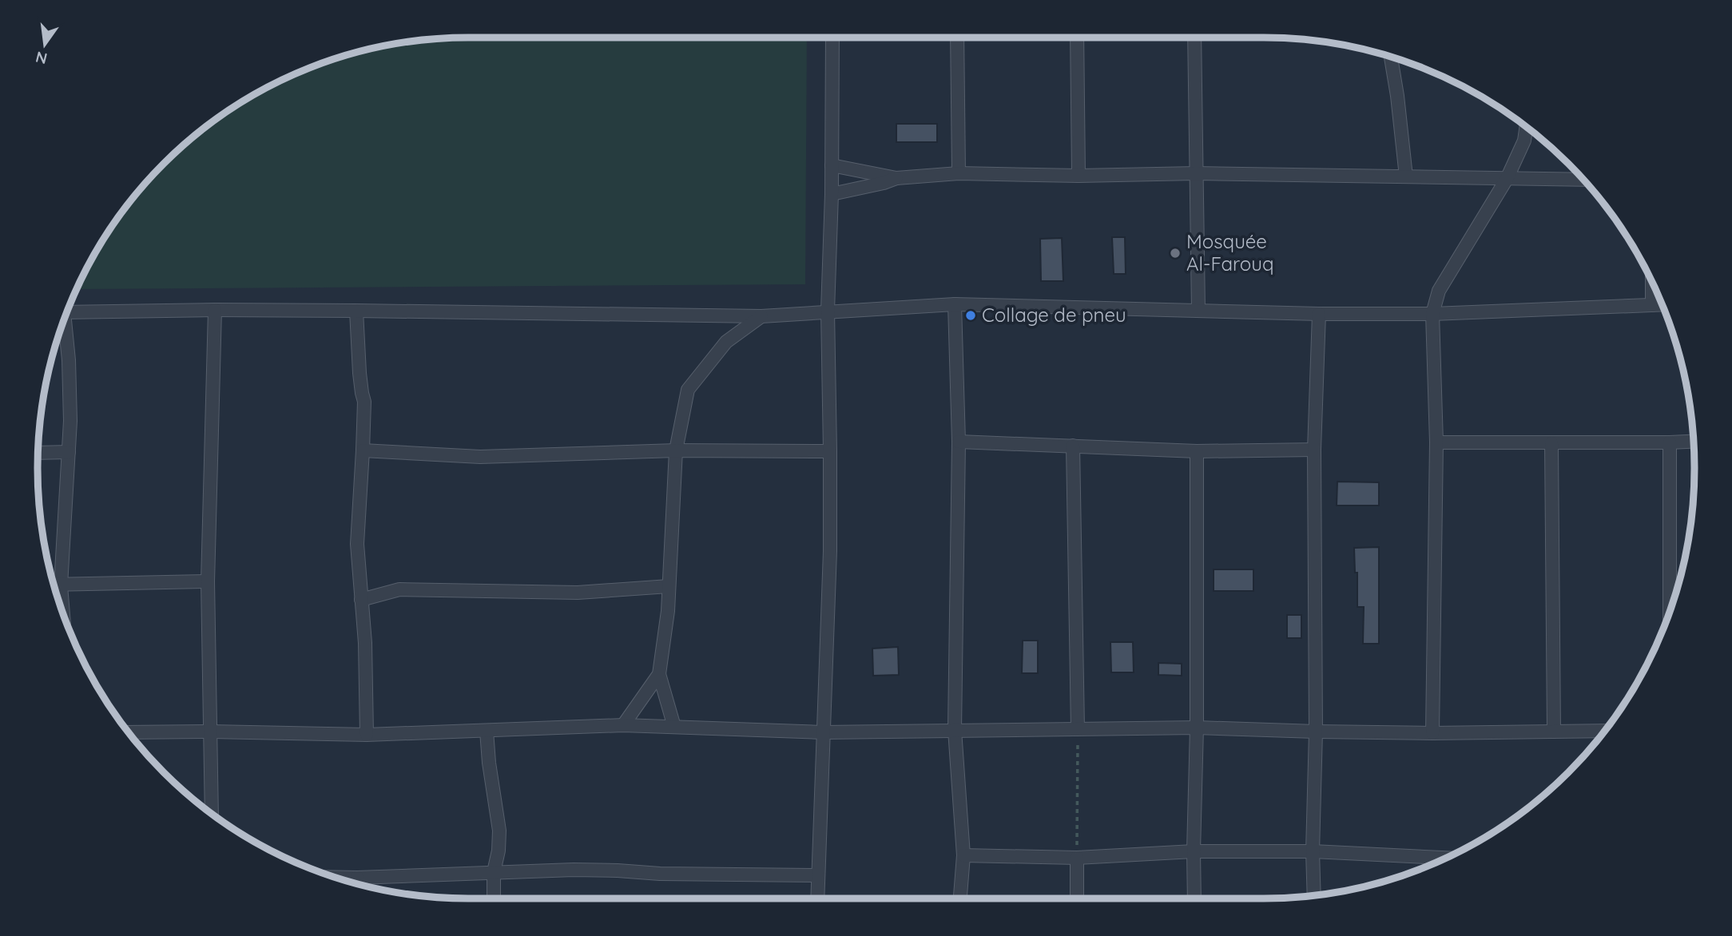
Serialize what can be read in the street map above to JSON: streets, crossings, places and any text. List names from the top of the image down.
{
  "places": ["Mosquée Al-Farouq", "Collage de pneu"],
  "north": "bottom"
}
